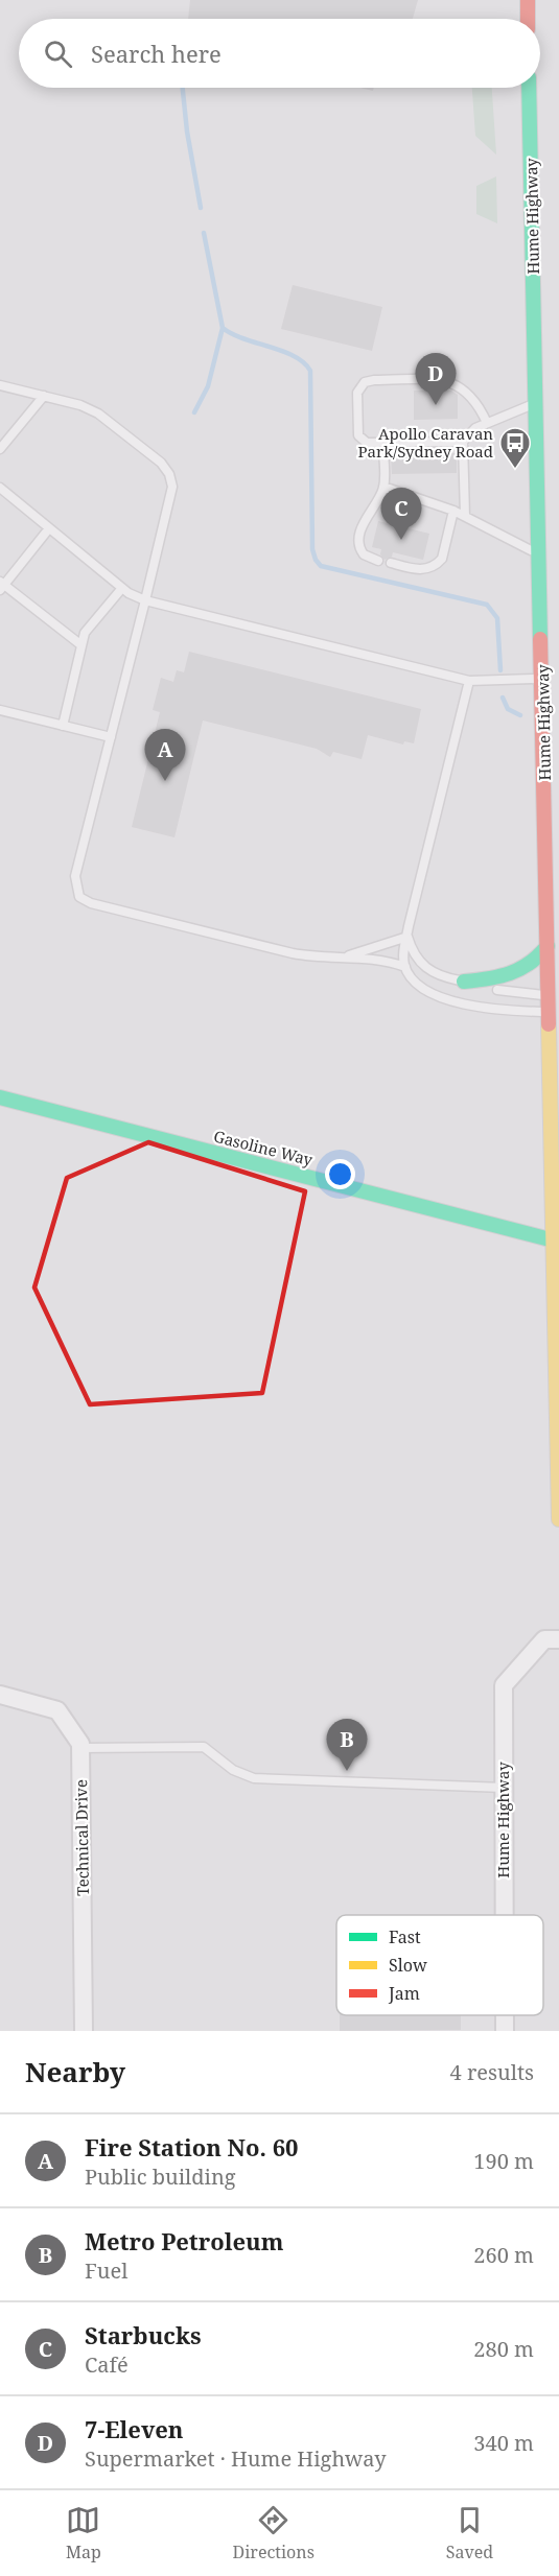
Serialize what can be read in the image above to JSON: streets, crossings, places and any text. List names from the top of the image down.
{
  "streets": {
    "main road": ["Hume Highway", "Gasoline Way"],
    "street": ["Technical Drive"]
  },
  "crossings": [
    ["Hume Highway", "Gasoline Way"]
  ],
  "places": {
    "bus stop": ["Apollo Caravan Park/Sydney Road"]
  },
  "legend": ["Fast", "Slow", "Jam"],
  "page": {
    "search": "Search here",
    "pins": [
      "D",
      "C",
      "A",
      "B"
    ],
    "heading": ["Nearby", "4 results"],
    "list": [
      {
        "mark": "A",
        "name": "Fire Station No. 60",
        "note": "Public building",
        "value": "190 m"
      },
      {
        "mark": "B",
        "name": "Metro Petroleum",
        "note": "Fuel",
        "value": "260 m"
      },
      {
        "mark": "C",
        "name": "Starbucks",
        "note": "Café",
        "value": "280 m"
      },
      {
        "mark": "D",
        "name": "7-Eleven",
        "note": "Supermarket · Hume Highway",
        "value": "340 m"
      }
    ],
    "nav": ["Map", "Directions", "Saved"]
  }
}
